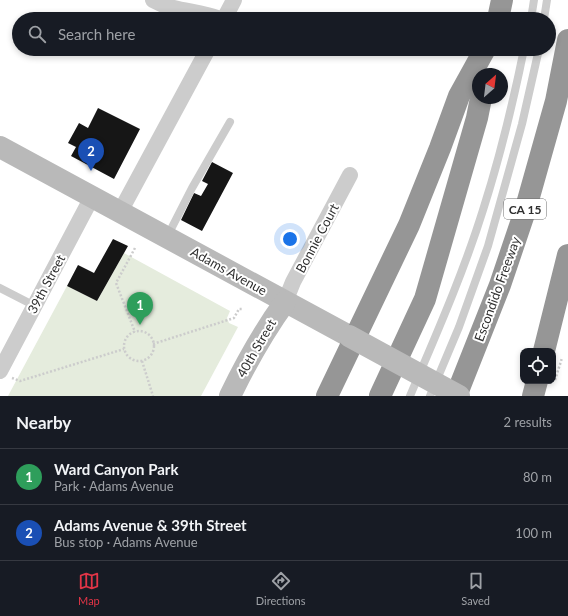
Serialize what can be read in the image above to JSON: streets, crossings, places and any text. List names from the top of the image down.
{
  "streets": {
    "highway": ["CA 15", "Escondido Freeway"],
    "main road": ["Adams Avenue", "40th Street"],
    "street": ["Bonnie Court", "39th Street"]
  },
  "crossings": [
    ["Bonnie Court", "Adams Avenue"],
    ["Bonnie Court", "40th Street"],
    ["Adams Avenue", "39th Street"],
    ["Adams Avenue", "Escondido Freeway"],
    ["Adams Avenue", "40th Street"]
  ],
  "north": "top right",
  "page": {
    "search": "Search here",
    "pins": ["2", "1"],
    "heading": ["Nearby", "2 results"],
    "list": [
      {
        "mark": "1",
        "name": "Ward Canyon Park",
        "note": "Park · Adams Avenue",
        "value": "80 m"
      },
      {
        "mark": "2",
        "name": "Adams Avenue & 39th Street",
        "note": "Bus stop · Adams Avenue",
        "value": "100 m"
      }
    ],
    "nav": ["Map", "Directions", "Saved"]
  }
}
